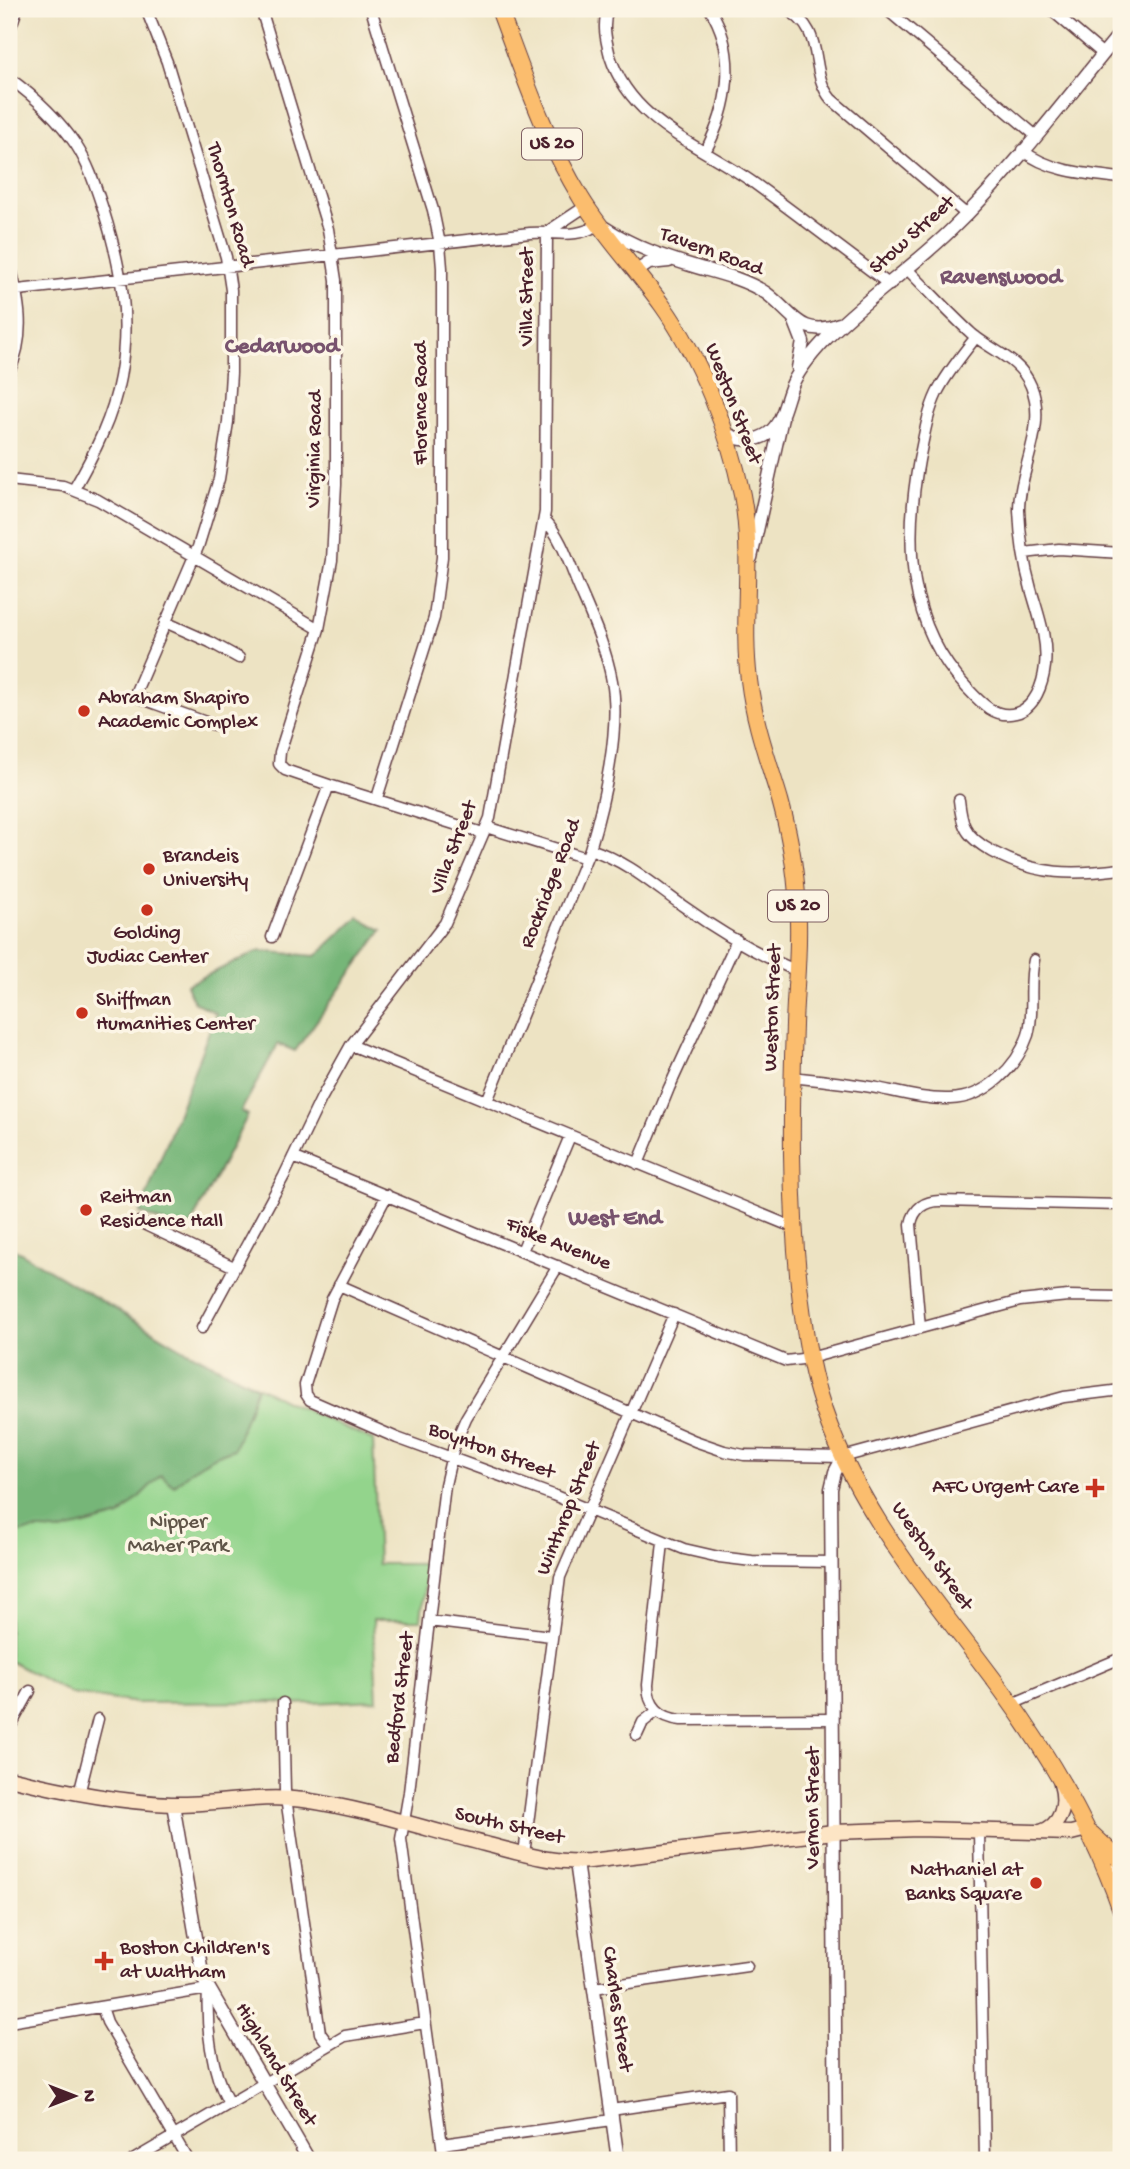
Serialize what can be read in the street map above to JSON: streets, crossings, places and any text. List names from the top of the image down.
{
  "streets": {
    "main road": ["US 20", "Weston Street", "South Street"],
    "street": [
      "Thornton Road",
      "Stow Street",
      "Tavern Road",
      "Villa Street",
      "Florence Road",
      "Virginia Road",
      "Rockridge Road",
      "Fiske Avenue",
      "Boynton Street",
      "Winthrop Street",
      "Bedford Street",
      "Vernon Street",
      "Charles Street",
      "Highland Street"
    ]
  },
  "crossings": [
    ["Stow Street", "Tavern Road"],
    ["Stow Street", "Weston Street"],
    ["Tavern Road", "Weston Street"],
    ["Villa Street", "Rockridge Road"],
    ["Villa Street", "Fiske Avenue"],
    ["Weston Street", "Fiske Avenue"],
    ["Weston Street", "Vernon Street"],
    ["Weston Street", "South Street"],
    ["Fiske Avenue", "Winthrop Street"],
    ["Fiske Avenue", "Bedford Street"],
    ["Boynton Street", "Winthrop Street"],
    ["Boynton Street", "Bedford Street"],
    ["Boynton Street", "Vernon Street"],
    ["Winthrop Street", "South Street"],
    ["Bedford Street", "South Street"],
    ["Vernon Street", "South Street"],
    ["South Street", "Charles Street"],
    ["South Street", "Highland Street"]
  ],
  "districts": ["Ravenswood", "Cedarwood", "West End"],
  "parks": ["Nipper Maher Park"],
  "places": {
    "other": [
      "Abraham Shapiro Academic Complex",
      "Brandeis University",
      "Golding Judiac Center",
      "Shiffman Humanities Center",
      "Reitman Residence Hall",
      "Nathaniel at Banks Square"
    ],
    "health": ["AFC Urgent Care", "Boston Children's at Waltham"]
  },
  "north": "right"
}
